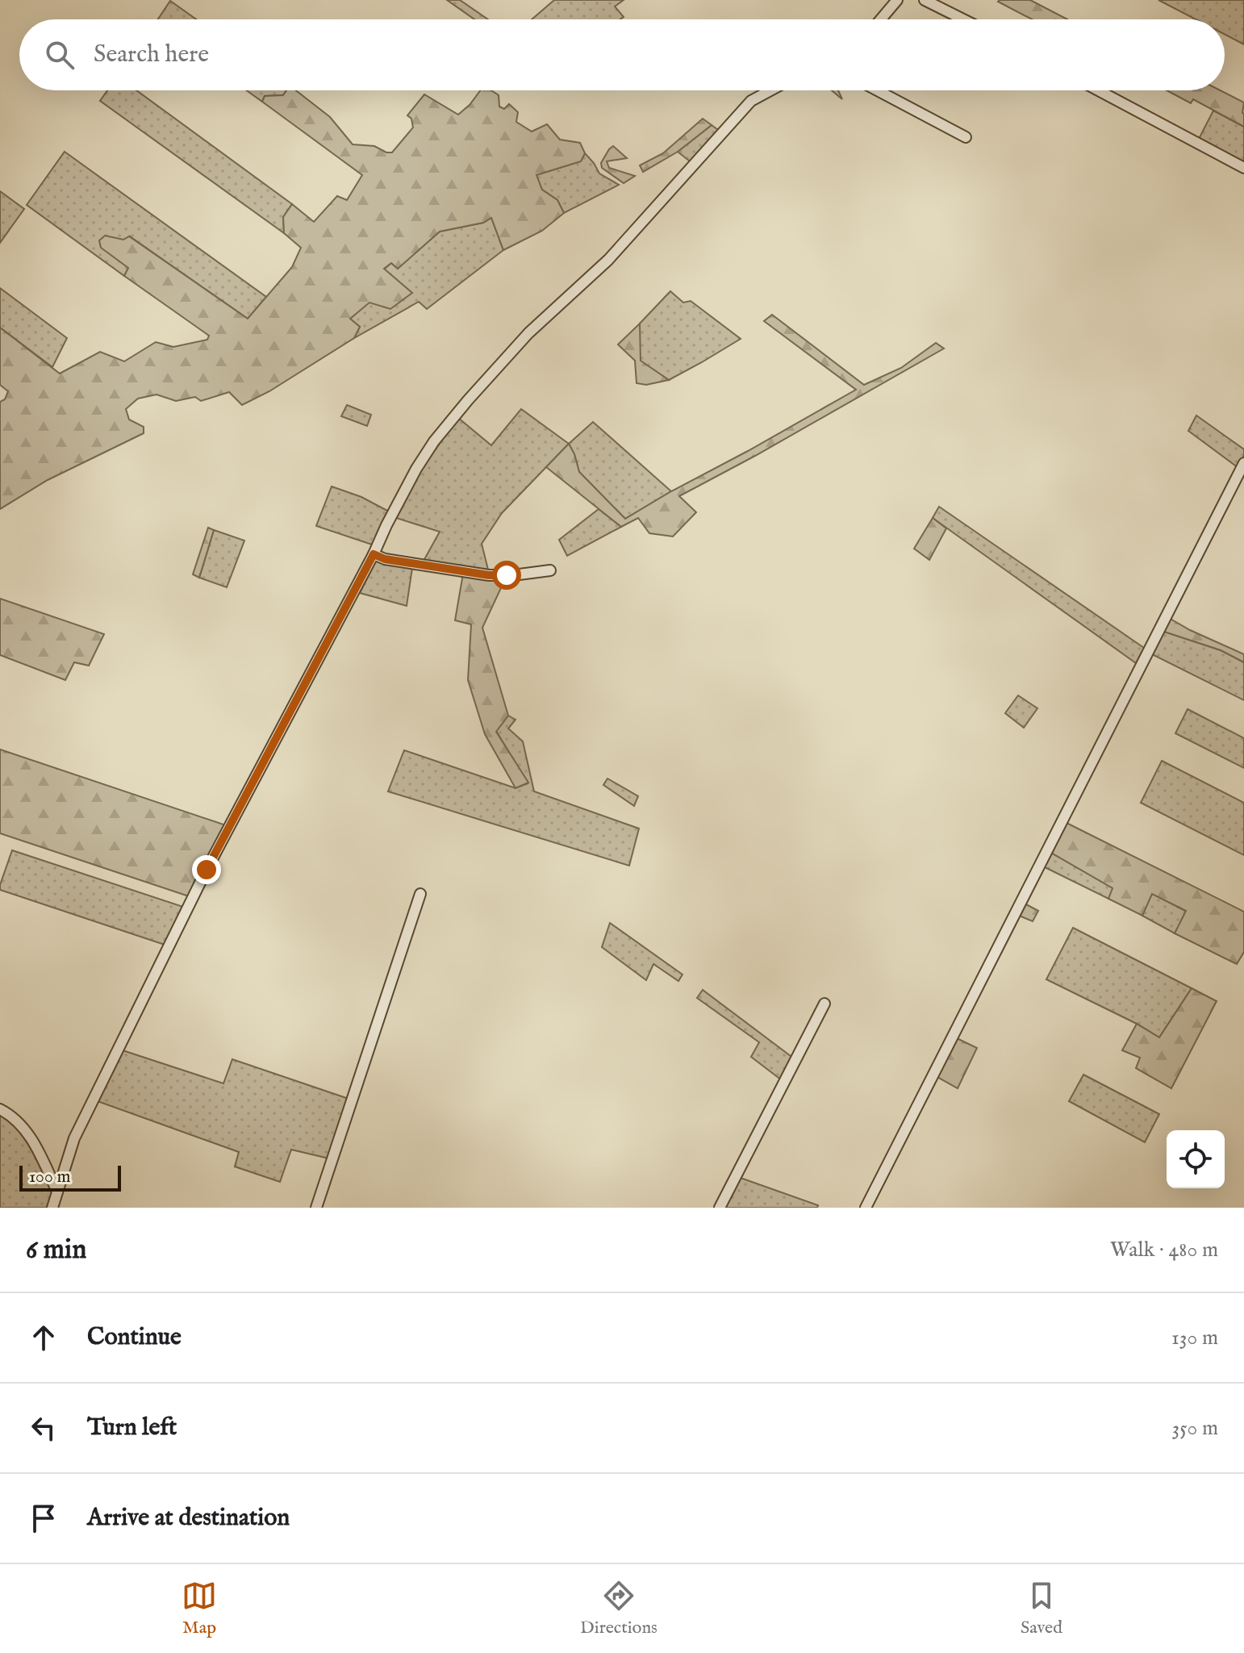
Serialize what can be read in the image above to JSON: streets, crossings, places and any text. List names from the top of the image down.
{
  "scale_bar": "100 m",
  "page": {
    "search": "Search here",
    "scale": "100 m",
    "heading": ["6 min", "Walk · 480 m"],
    "list": [
      ["Continue", "130 m"],
      ["Turn left", "350 m"],
      "Arrive at destination"
    ],
    "nav": ["Map", "Directions", "Saved"]
  }
}
